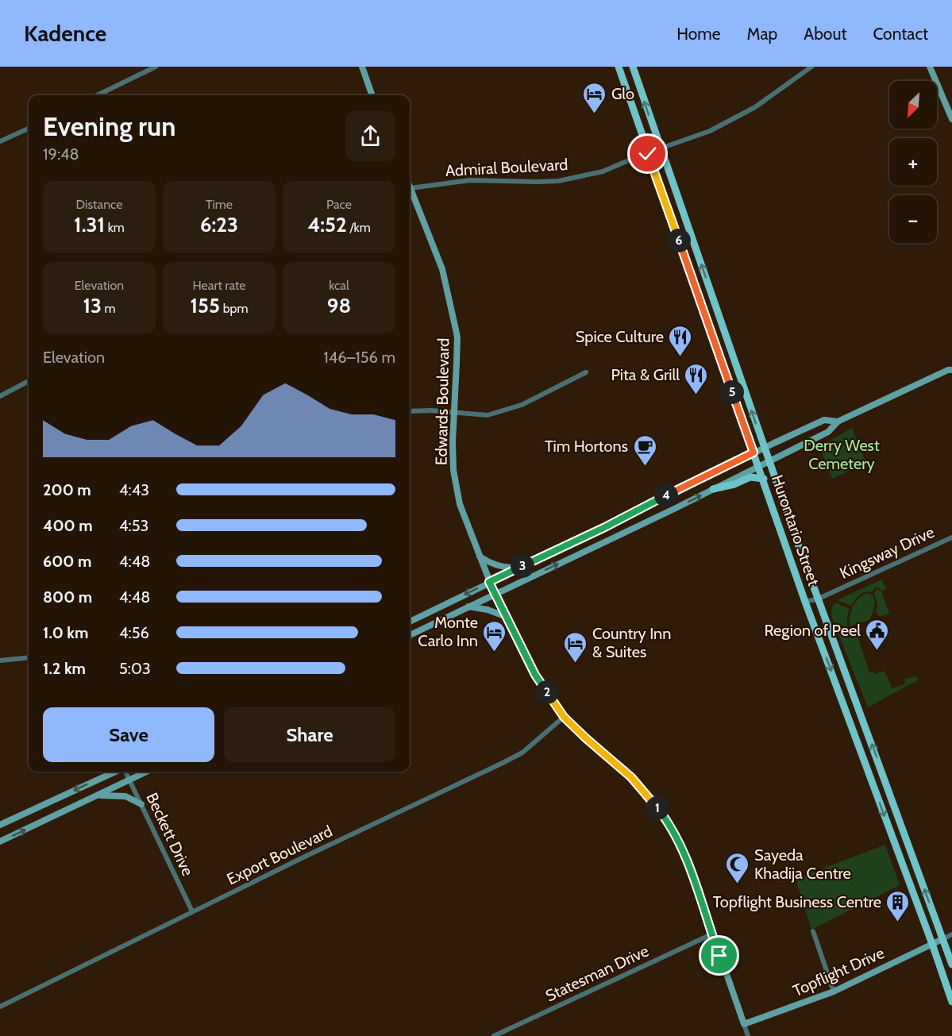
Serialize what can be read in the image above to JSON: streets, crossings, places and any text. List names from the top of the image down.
{
  "streets": {
    "main road": ["Edwards Boulevard", "Hurontario Street", "Topflight Drive"],
    "street": [
      "Admiral Boulevard",
      "Kingsway Drive",
      "Beckett Drive",
      "Export Boulevard",
      "Statesman Drive"
    ]
  },
  "crossings": [
    ["Admiral Boulevard", "Hurontario Street"],
    ["Edwards Boulevard", "Export Boulevard"],
    ["Edwards Boulevard", "Topflight Drive"],
    ["Edwards Boulevard", "Statesman Drive"],
    ["Hurontario Street", "Kingsway Drive"],
    ["Hurontario Street", "Topflight Drive"],
    ["Beckett Drive", "Export Boulevard"]
  ],
  "parks": ["Derry West Cemetery"],
  "places": {
    "hotel": ["Glo", "Monte Carlo Inn", "Country Inn & Suites"],
    "restaurant": ["Spice Culture", "Pita & Grill"],
    "cafe": ["Tim Hortons"],
    "public building": ["Region of Peel"],
    "mosque": ["Sayeda Khadija Centre"],
    "building": ["Topflight Business Centre"]
  },
  "north": "bottom left",
  "page": {
    "header": "Kadence",
    "nav": [
      "Home",
      "Map",
      "About",
      "Contact"
    ],
    "map_buttons": ["+", "−"],
    "heading": ["Evening run", "19:48"],
    "stats": [
      ["Distance", "1.31 km"],
      ["Time", "6:23"],
      ["Pace", "4:52 /km"],
      ["Elevation", "13 m"],
      ["Heart rate", "155 bpm"],
      ["kcal", "98"]
    ],
    "pins": [
      "6",
      "5",
      "4",
      "3",
      "2",
      "1"
    ],
    "chart": ["Elevation", "146–156 m"],
    "list": [
      {
        "name": "200 m",
        "note": "4:43"
      },
      {
        "name": "400 m",
        "note": "4:53"
      },
      {
        "name": "600 m",
        "note": "4:48"
      },
      {
        "name": "800 m",
        "note": "4:48"
      },
      {
        "name": "1.0 km",
        "note": "4:56"
      },
      {
        "name": "1.2 km",
        "note": "5:03"
      }
    ],
    "buttons": ["Save", "Share"]
  }
}
